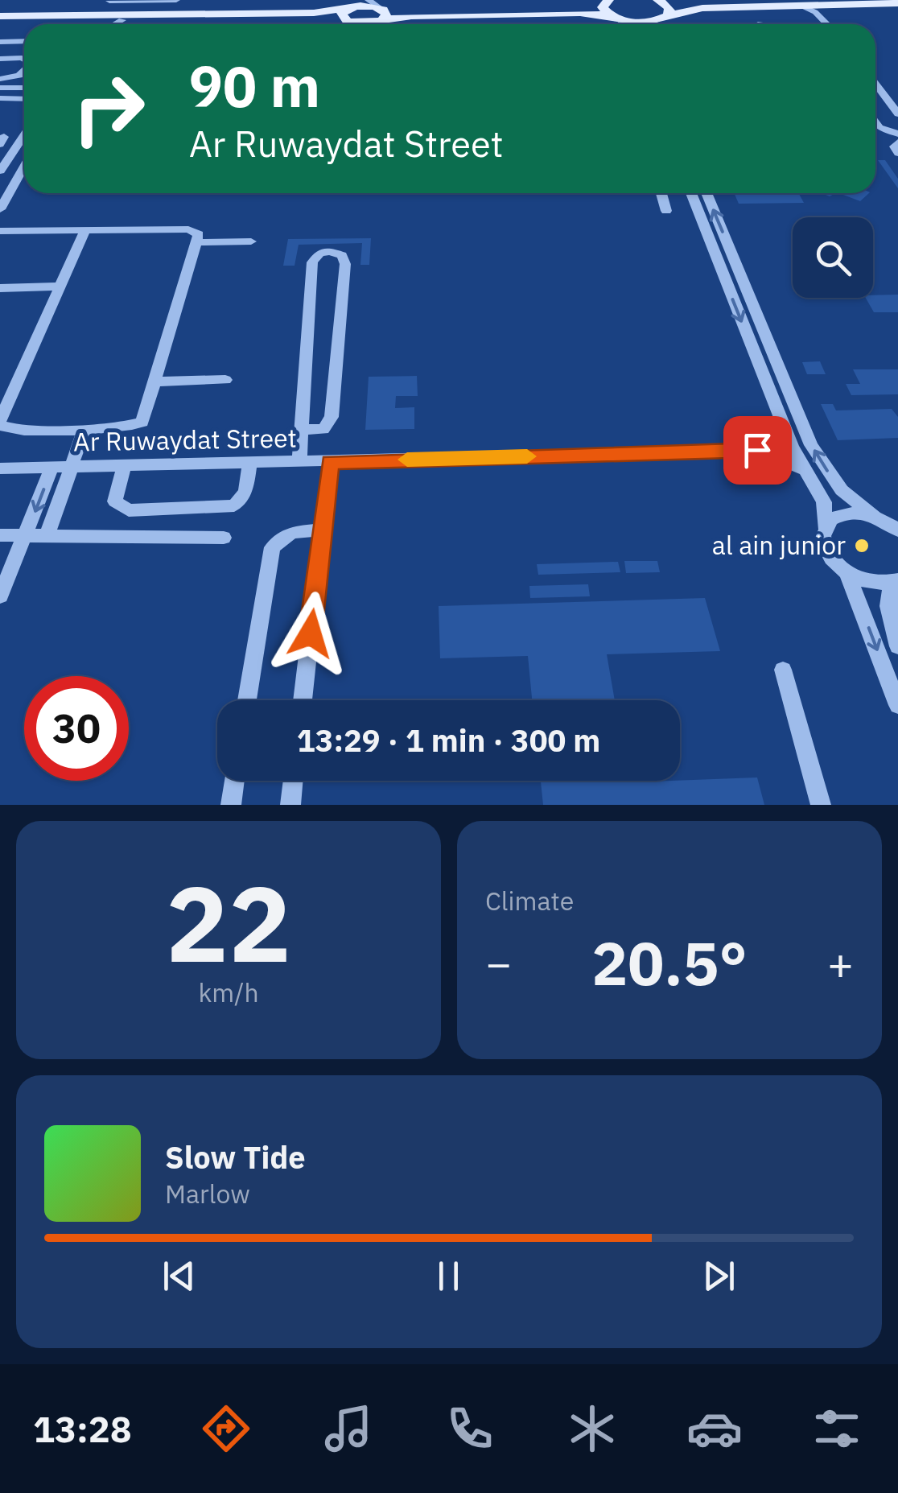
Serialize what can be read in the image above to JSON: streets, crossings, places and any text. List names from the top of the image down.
{
  "streets": {
    "street": ["Ar Ruwaydat Street"]
  },
  "places": ["al ain junior"],
  "page": {
    "turn": ["90 m", "Ar Ruwaydat Street"],
    "limit": "30",
    "trip": "13:29 · 1 min · 300 m",
    "tile": [
      ["22", "km/h"],
      "Climate"
    ],
    "heat": ["−", "20.5°", "+"],
    "song": ["Slow Tide", "Marlow"],
    "tabs": "13:28"
  }
}
